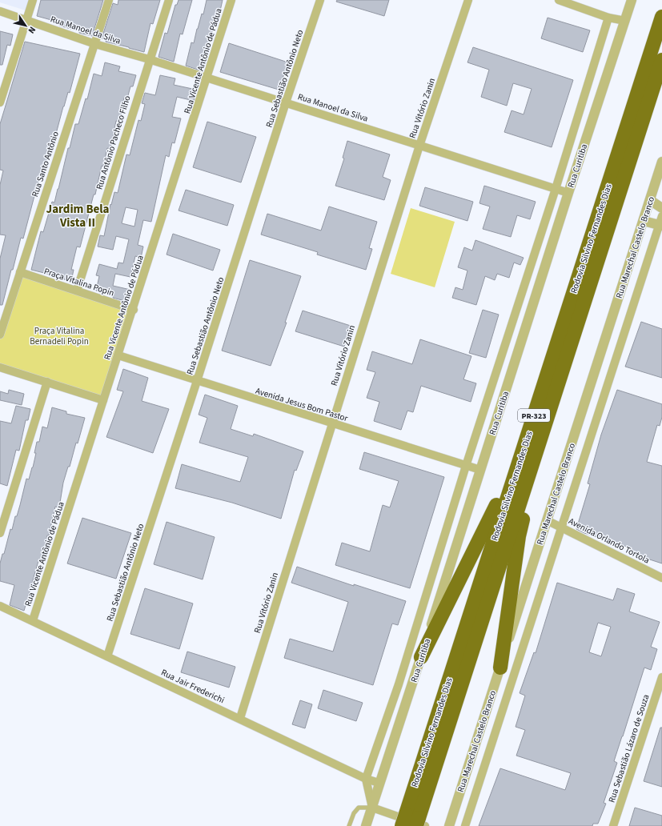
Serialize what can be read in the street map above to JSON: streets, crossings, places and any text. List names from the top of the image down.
{
  "streets": {
    "highway": ["Rodovia Silvino Fernandes Dias", "PR-323"],
    "street": [
      "Rua Manoel da Silva",
      "Rua Vicente Antônio de Pádua",
      "Rua Sebastião Antônio Neto",
      "Rua Vitório Zanin",
      "Rua Antônio Pacheco Filho",
      "Rua Santo Antônio",
      "Rua Curitiba",
      "Rua Marechal Castelo Branco",
      "Praça Vitalina Popin",
      "Avenida Jesus Bom Pastor",
      "Avenida Orlando Tortola",
      "Rua Jair Frederichi",
      "Rua Sebastião Lázaro de Souza"
    ]
  },
  "crossings": [
    ["Rua Manoel da Silva", "Rua Vicente Antônio de Pádua"],
    ["Rua Manoel da Silva", "Rua Sebastião Antônio Neto"],
    ["Rua Manoel da Silva", "Rua Vitório Zanin"],
    ["Rua Manoel da Silva", "Rua Antônio Pacheco Filho"],
    ["Rua Manoel da Silva", "Rua Santo Antônio"],
    ["Rua Manoel da Silva", "Rua Curitiba"],
    ["Rua Vicente Antônio de Pádua", "Praça Vitalina Popin"],
    ["Rua Vicente Antônio de Pádua", "Avenida Jesus Bom Pastor"],
    ["Rua Vicente Antônio de Pádua", "Rua Jair Frederichi"],
    ["Rua Sebastião Antônio Neto", "Avenida Jesus Bom Pastor"],
    ["Rua Sebastião Antônio Neto", "Rua Jair Frederichi"],
    ["Rua Vitório Zanin", "Avenida Jesus Bom Pastor"],
    ["Rua Vitório Zanin", "Rua Jair Frederichi"],
    ["Rua Antônio Pacheco Filho", "Praça Vitalina Popin"],
    ["Rua Santo Antônio", "Praça Vitalina Popin"],
    ["Rua Curitiba", "Avenida Jesus Bom Pastor"],
    ["Rua Curitiba", "Rua Jair Frederichi"],
    ["Rua Marechal Castelo Branco", "Avenida Orlando Tortola"]
  ],
  "districts": ["Jardim Bela Vista II"],
  "parks": ["Praça Vitalina Bernadeli Popin"],
  "north": "bottom right"
}
